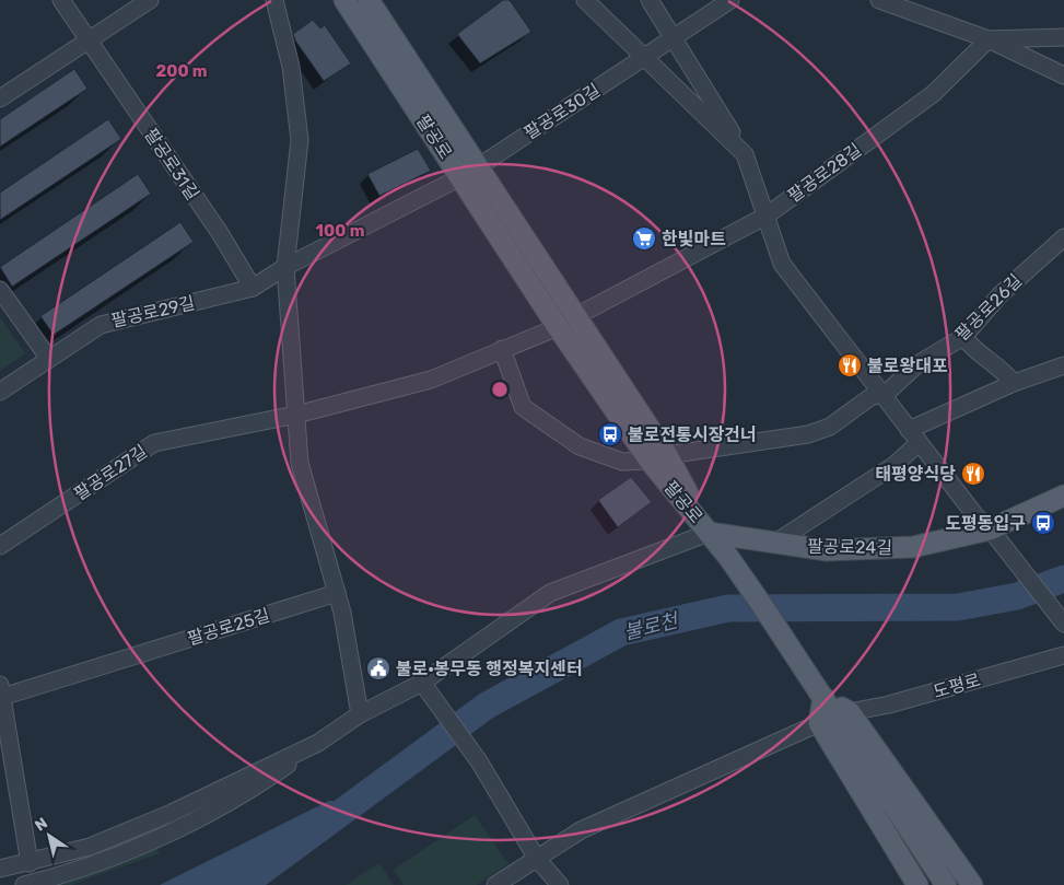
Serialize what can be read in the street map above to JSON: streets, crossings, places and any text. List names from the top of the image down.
{
  "streets": {
    "main road": ["팔공로", "팔공로24길"],
    "street": [
      "팔공로30길",
      "팔공로31길",
      "팔공로28길",
      "팔공로26길",
      "팔공로29길",
      "팔공로27길",
      "팔공로25길",
      "도평로"
    ]
  },
  "crossings": [
    ["팔공로30길", "팔공로"],
    ["팔공로", "팔공로28길"],
    ["팔공로", "팔공로26길"],
    ["팔공로", "팔공로29길"],
    ["팔공로", "팔공로27길"],
    ["팔공로", "팔공로24길"],
    ["팔공로31길", "팔공로29길"],
    ["팔공로26길", "팔공로27길"]
  ],
  "water": ["불로천"],
  "places": {
    "supermarket": ["한빛마트"],
    "restaurant": ["불로왕대포", "태평양식당"],
    "bus stop": ["불로전통시장건너", "도평동입구"],
    "public building": ["불로·봉무동 행정복지센터"]
  },
  "north": "top left",
  "rings": ["200 m", "100 m"]
}
